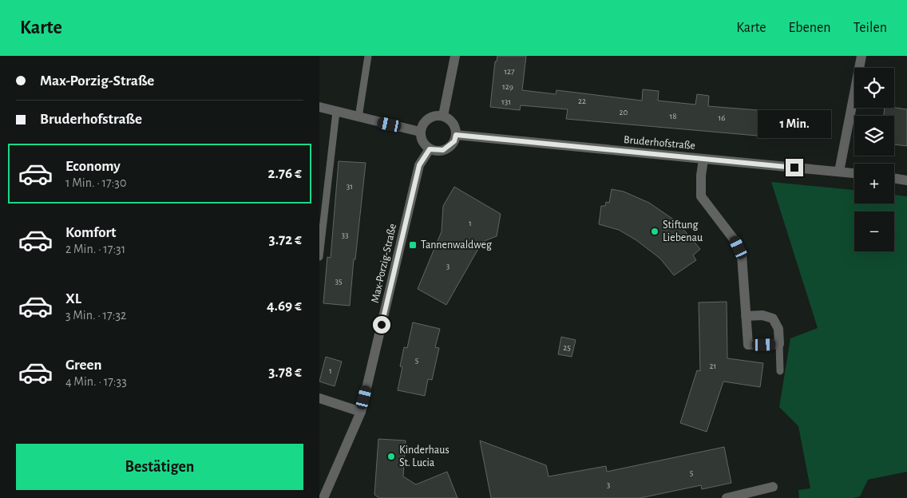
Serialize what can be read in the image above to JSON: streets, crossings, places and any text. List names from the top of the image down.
{
  "streets": {
    "street": ["Bruderhofstraße", "Max-Porzig-Straße"]
  },
  "crossings": [
    ["Bruderhofstraße", "Max-Porzig-Straße"]
  ],
  "places": {
    "other": ["Stiftung Liebenau", "Kinderhaus St. Lucia"],
    "transit": ["Tannenwaldweg"]
  },
  "house_numbers": [
    "127",
    "129",
    "22",
    "131",
    "20",
    "18",
    "16",
    "31",
    "1",
    "33",
    "3",
    "35",
    "25",
    "5",
    "21",
    "1",
    "5",
    "3"
  ],
  "page": {
    "header": "Karte",
    "nav": ["Karte", "Ebenen", "Teilen"],
    "banner": ["Max-Porzig-Straße", "Bruderhofstraße"],
    "map_buttons": ["+", "−"],
    "bubble": "1 Min.",
    "list": [
      {
        "name": "Economy",
        "note": "1 Min. · 17:30",
        "value": "2.76 €"
      },
      {
        "name": "Komfort",
        "note": "2 Min. · 17:31",
        "value": "3.72 €"
      },
      {
        "name": "XL",
        "note": "3 Min. · 17:32",
        "value": "4.69 €"
      },
      {
        "name": "Green",
        "note": "4 Min. · 17:33",
        "value": "3.78 €"
      }
    ],
    "buttons": "Bestätigen"
  }
}
